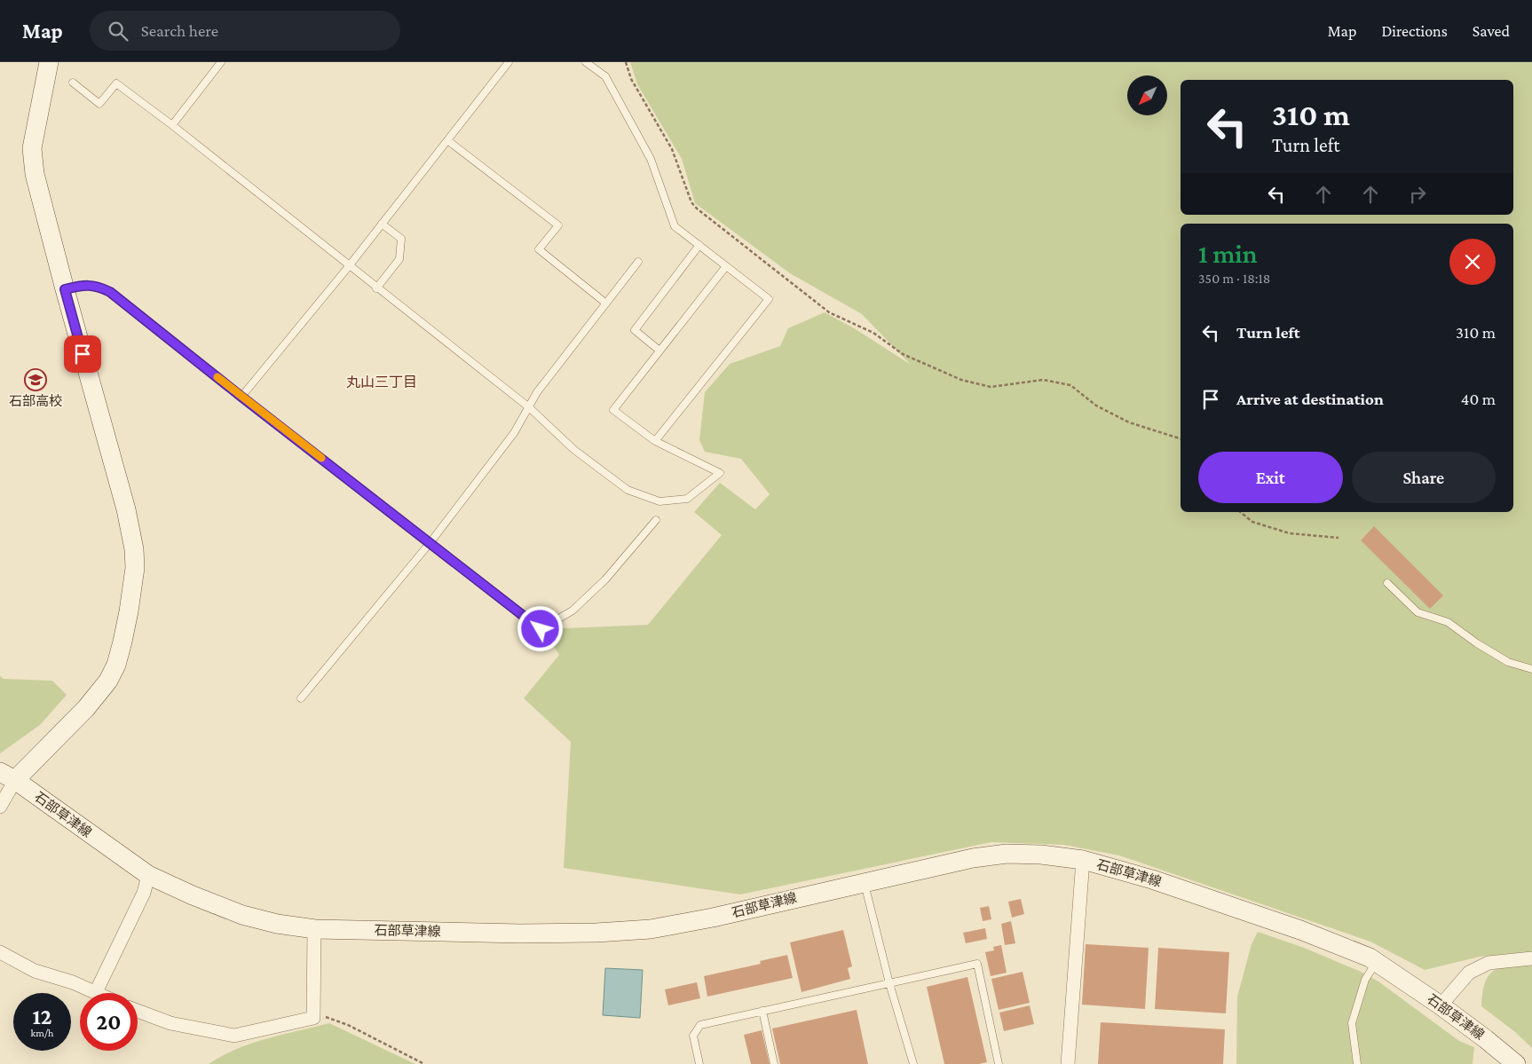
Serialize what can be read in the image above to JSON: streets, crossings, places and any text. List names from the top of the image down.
{
  "streets": {
    "main road": ["石部草津線"]
  },
  "districts": ["丸山三丁目"],
  "places": {
    "school or university": ["石部高校"]
  },
  "north": "bottom left",
  "page": {
    "header": "Map",
    "search": "Search here",
    "nav": ["Map", "Directions", "Saved"],
    "turn": ["310 m", "Turn left"],
    "heading": ["1 min", "350 m · 18:18"],
    "list": [
      {
        "name": "Turn left",
        "value": "310 m"
      },
      {
        "name": "Arrive at destination",
        "value": "40 m"
      }
    ],
    "buttons": ["Exit", "Share"],
    "speed": "12 km/h",
    "limit": "20"
  }
}
